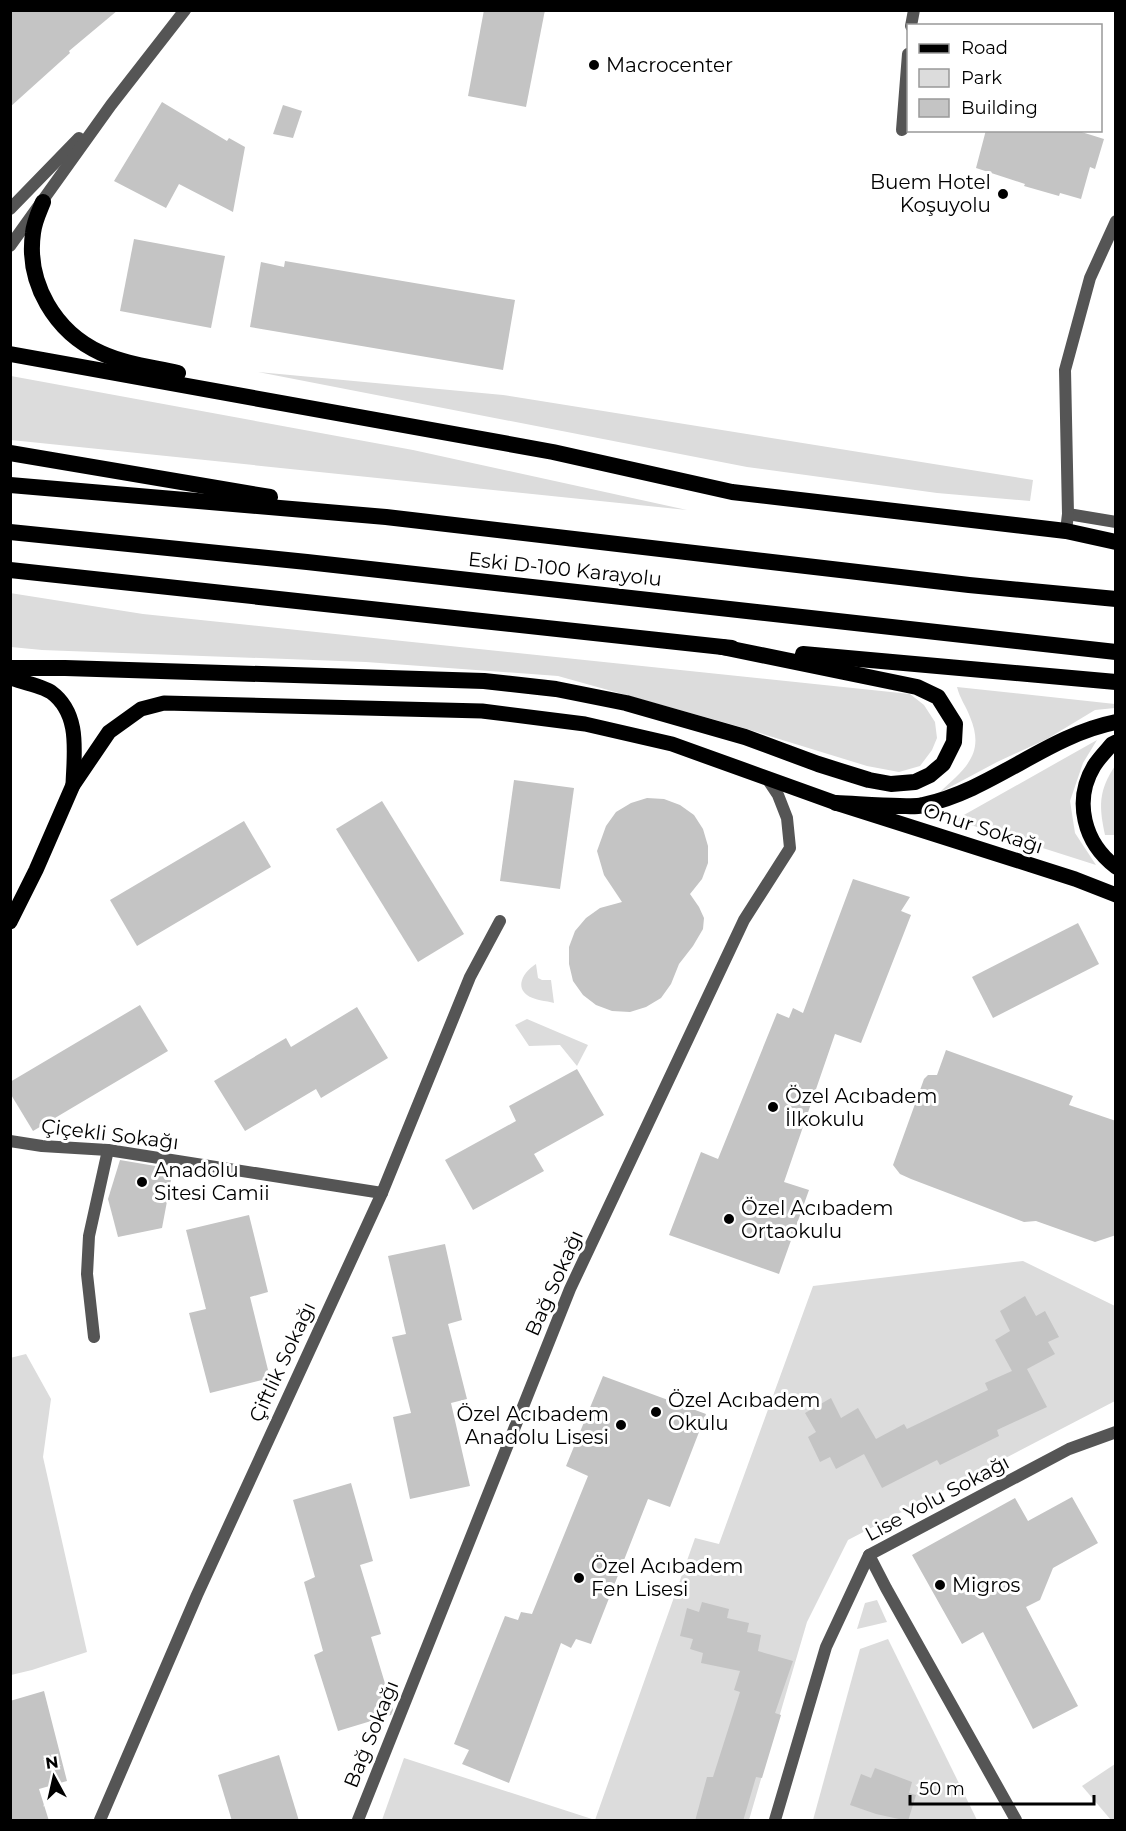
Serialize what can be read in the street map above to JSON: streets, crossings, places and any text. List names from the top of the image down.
{
  "streets": {
    "highway": ["Eski D-100 Karayolu"],
    "main road": ["Onur Sokağı"],
    "street": [
      "Çiçekli Sokağı",
      "Bağ Sokağı",
      "Çiftlik Sokağı",
      "Lise Yolu Sokağı"
    ]
  },
  "crossings": [
    ["Onur Sokağı", "Bağ Sokağı"],
    ["Çiçekli Sokağı", "Çiftlik Sokağı"]
  ],
  "places": [
    "Macrocenter",
    "Buem Hotel Koşuyolu",
    "Özel Acıbadem İlkokulu",
    "Anadolu Sitesi Camii",
    "Özel Acıbadem Ortaokulu",
    "Özel Acıbadem Okulu",
    "Özel Acıbadem Anadolu Lisesi",
    "Özel Acıbadem Fen Lisesi",
    "Migros"
  ],
  "legend": ["Road", "Park", "Building"],
  "scale_bar": "50 m",
  "north": "top"
}
